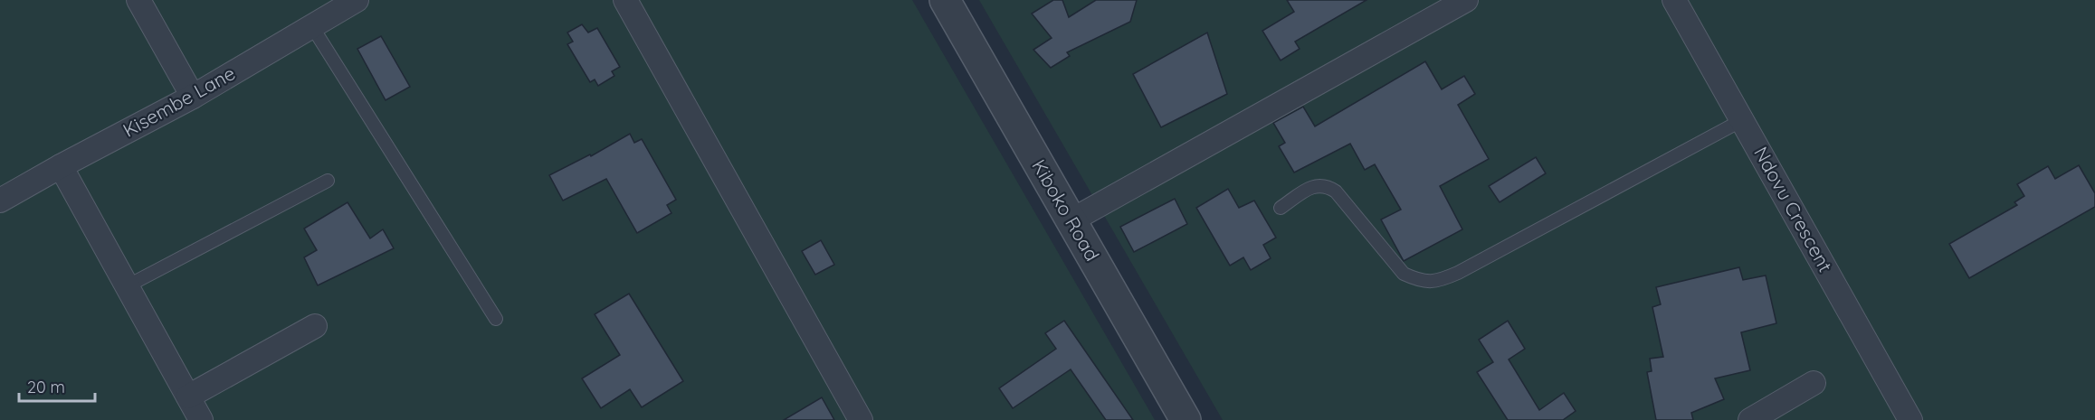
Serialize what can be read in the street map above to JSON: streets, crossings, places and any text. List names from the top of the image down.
{
  "streets": {
    "street": ["Kisembe Lane", "Ndovu Crescent", "Kiboko Road"]
  },
  "scale_bar": "20 m"
}
